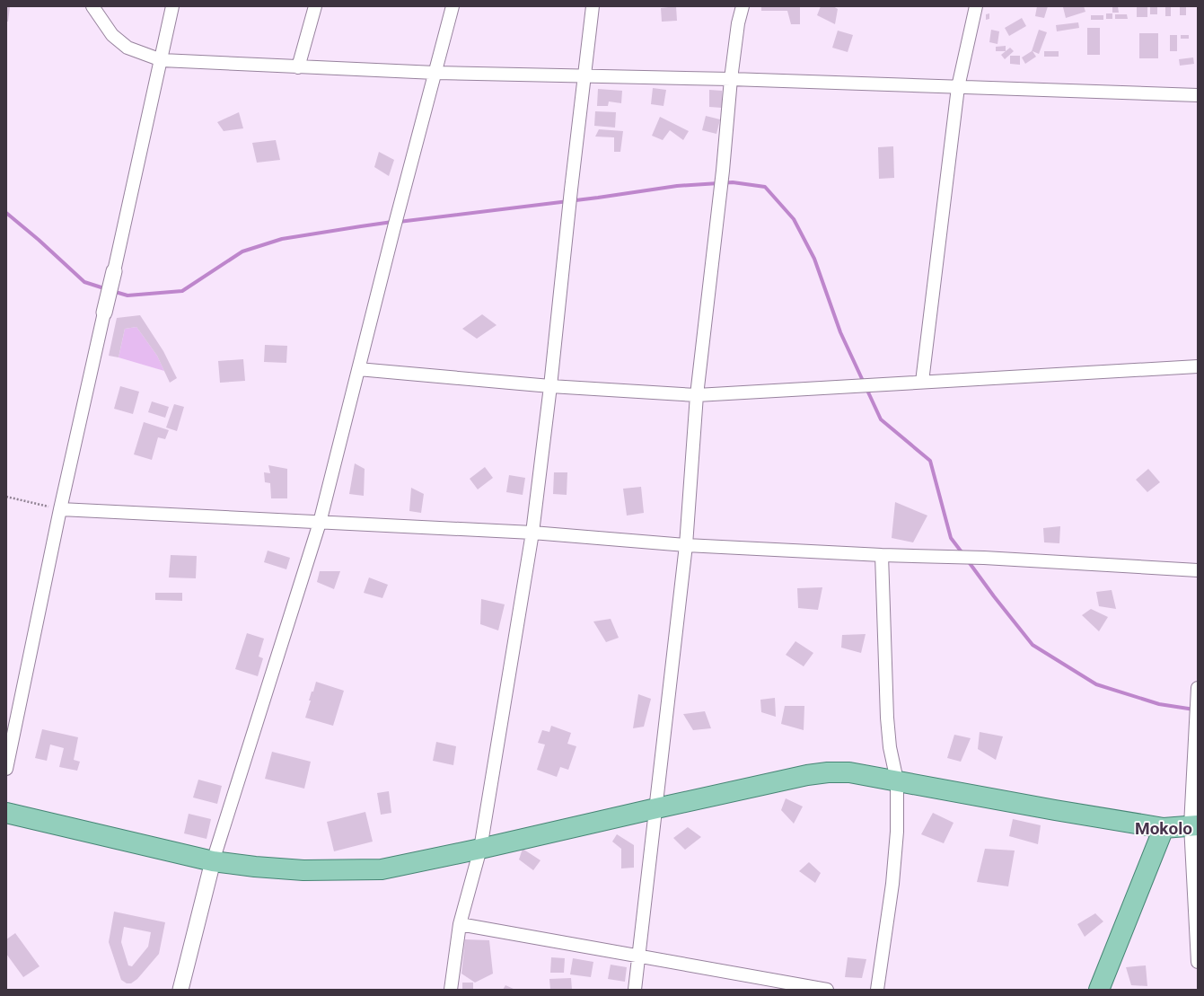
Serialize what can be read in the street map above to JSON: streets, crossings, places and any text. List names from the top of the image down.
{
  "districts": ["Mokolo"]
}
